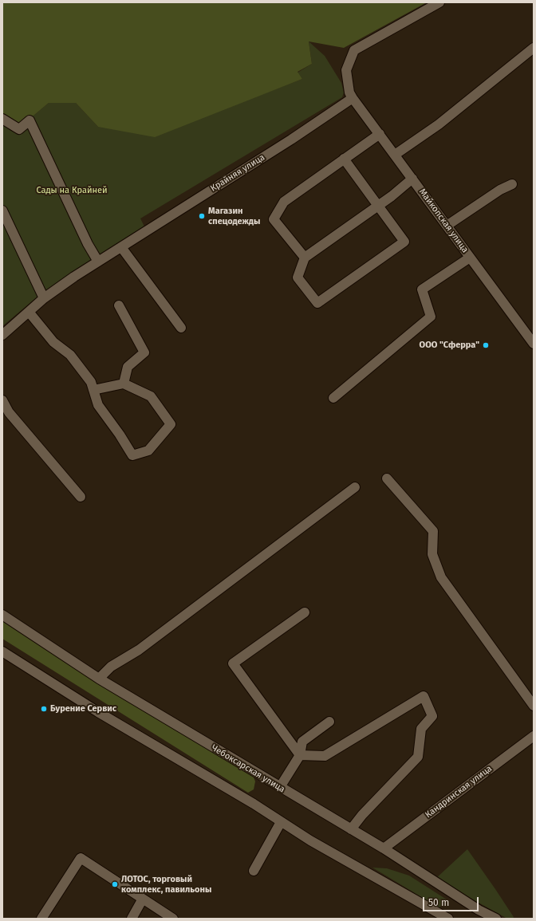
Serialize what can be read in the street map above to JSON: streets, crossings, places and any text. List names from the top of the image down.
{
  "streets": {
    "street": [
      "Крайняя улица",
      "Майкопская улица",
      "Чебоксарская улица",
      "Кандринская улица"
    ]
  },
  "crossings": [
    ["Крайняя улица", "Майкопская улица"],
    ["Чебоксарская улица", "Кандринская улица"]
  ],
  "parks": ["Сады на Крайней"],
  "places": [
    "Магазин спецодежды",
    "ООО \"Сферра\"",
    "Бурение Сервис",
    "ЛОТОС, торговый комплекс, павильоны"
  ],
  "scale_bar": "50 m"
}
